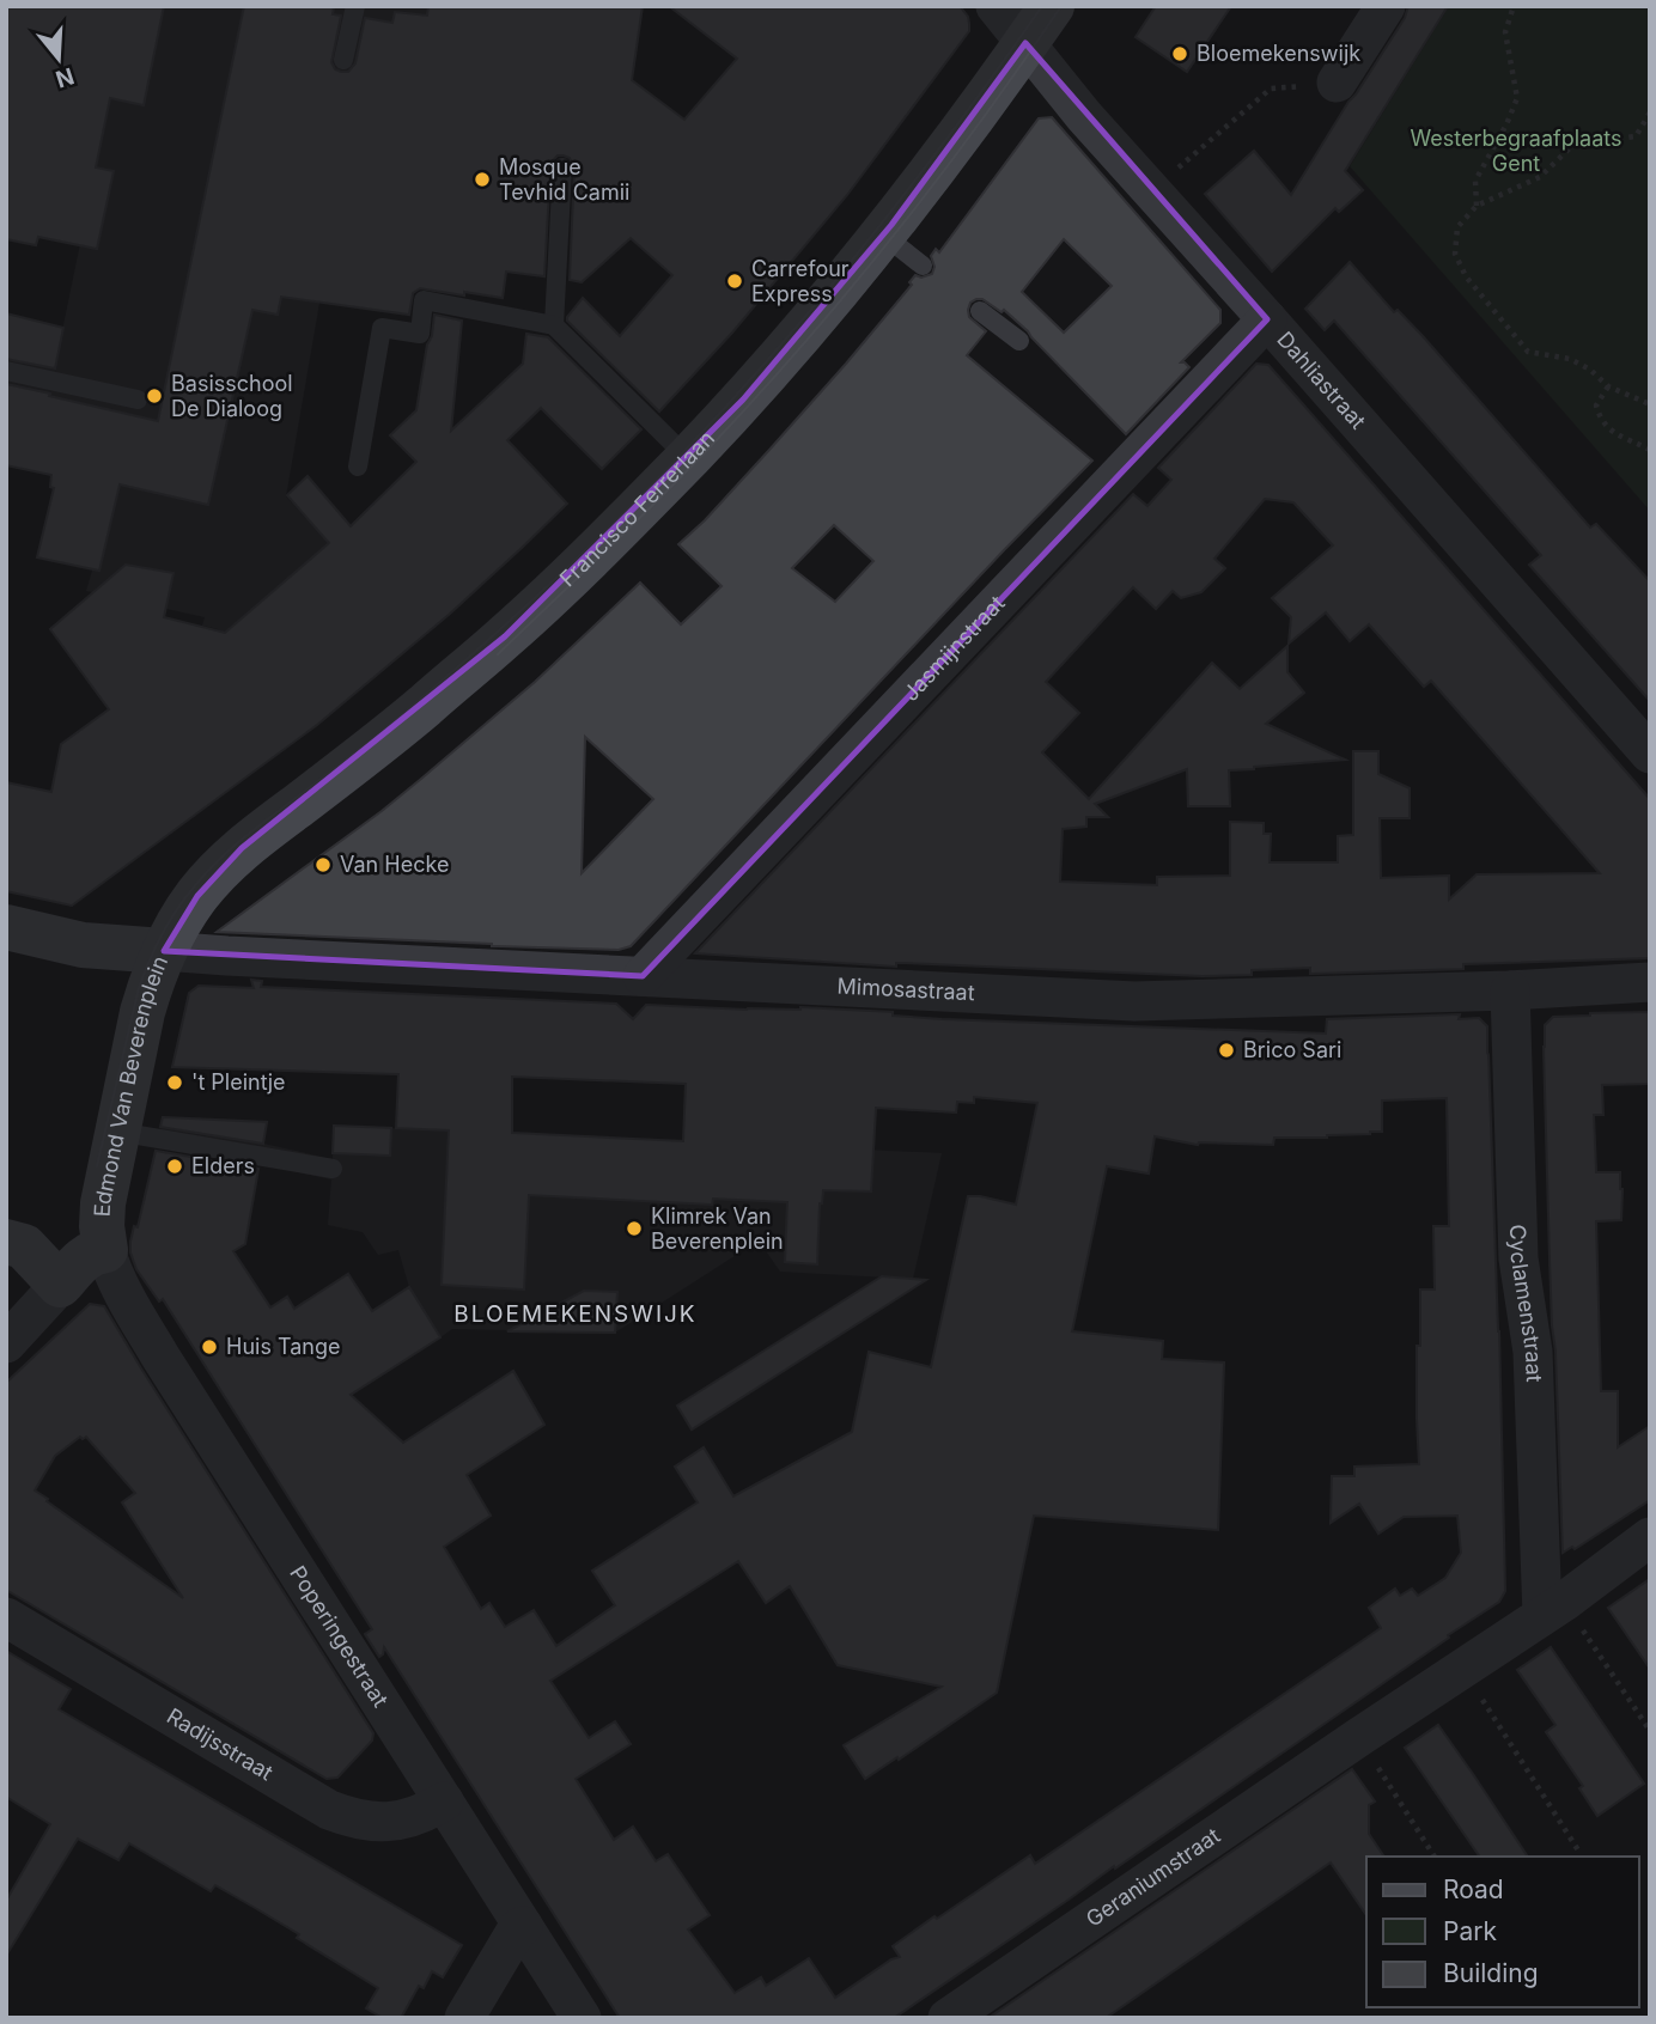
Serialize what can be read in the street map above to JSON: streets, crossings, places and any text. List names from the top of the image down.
{
  "streets": {
    "street": [
      "Dahliastraat",
      "Francisco Ferrerlaan",
      "Jasmijnstraat",
      "Mimosastraat",
      "Edmond Van Beverenplein",
      "Cyclamenstraat",
      "Poperingestraat",
      "Radijsstraat",
      "Geraniumstraat"
    ]
  },
  "crossings": [
    ["Dahliastraat", "Francisco Ferrerlaan"],
    ["Dahliastraat", "Jasmijnstraat"],
    ["Francisco Ferrerlaan", "Mimosastraat"],
    ["Francisco Ferrerlaan", "Edmond Van Beverenplein"],
    ["Jasmijnstraat", "Mimosastraat"],
    ["Mimosastraat", "Edmond Van Beverenplein"],
    ["Mimosastraat", "Cyclamenstraat"],
    ["Edmond Van Beverenplein", "Poperingestraat"],
    ["Cyclamenstraat", "Geraniumstraat"],
    ["Poperingestraat", "Radijsstraat"]
  ],
  "districts": ["BLOEMEKENSWIJK"],
  "parks": ["Westerbegraafplaats Gent"],
  "places": [
    "Bloemekenswijk",
    "Mosque Tevhid Camii",
    "Carrefour Express",
    "Basisschool De Dialoog",
    "Van Hecke",
    "Brico Sari",
    "'t Pleintje",
    "Elders",
    "Klimrek Van Beverenplein",
    "Huis Tange"
  ],
  "legend": ["Road", "Park", "Building"],
  "north": "bottom"
}
